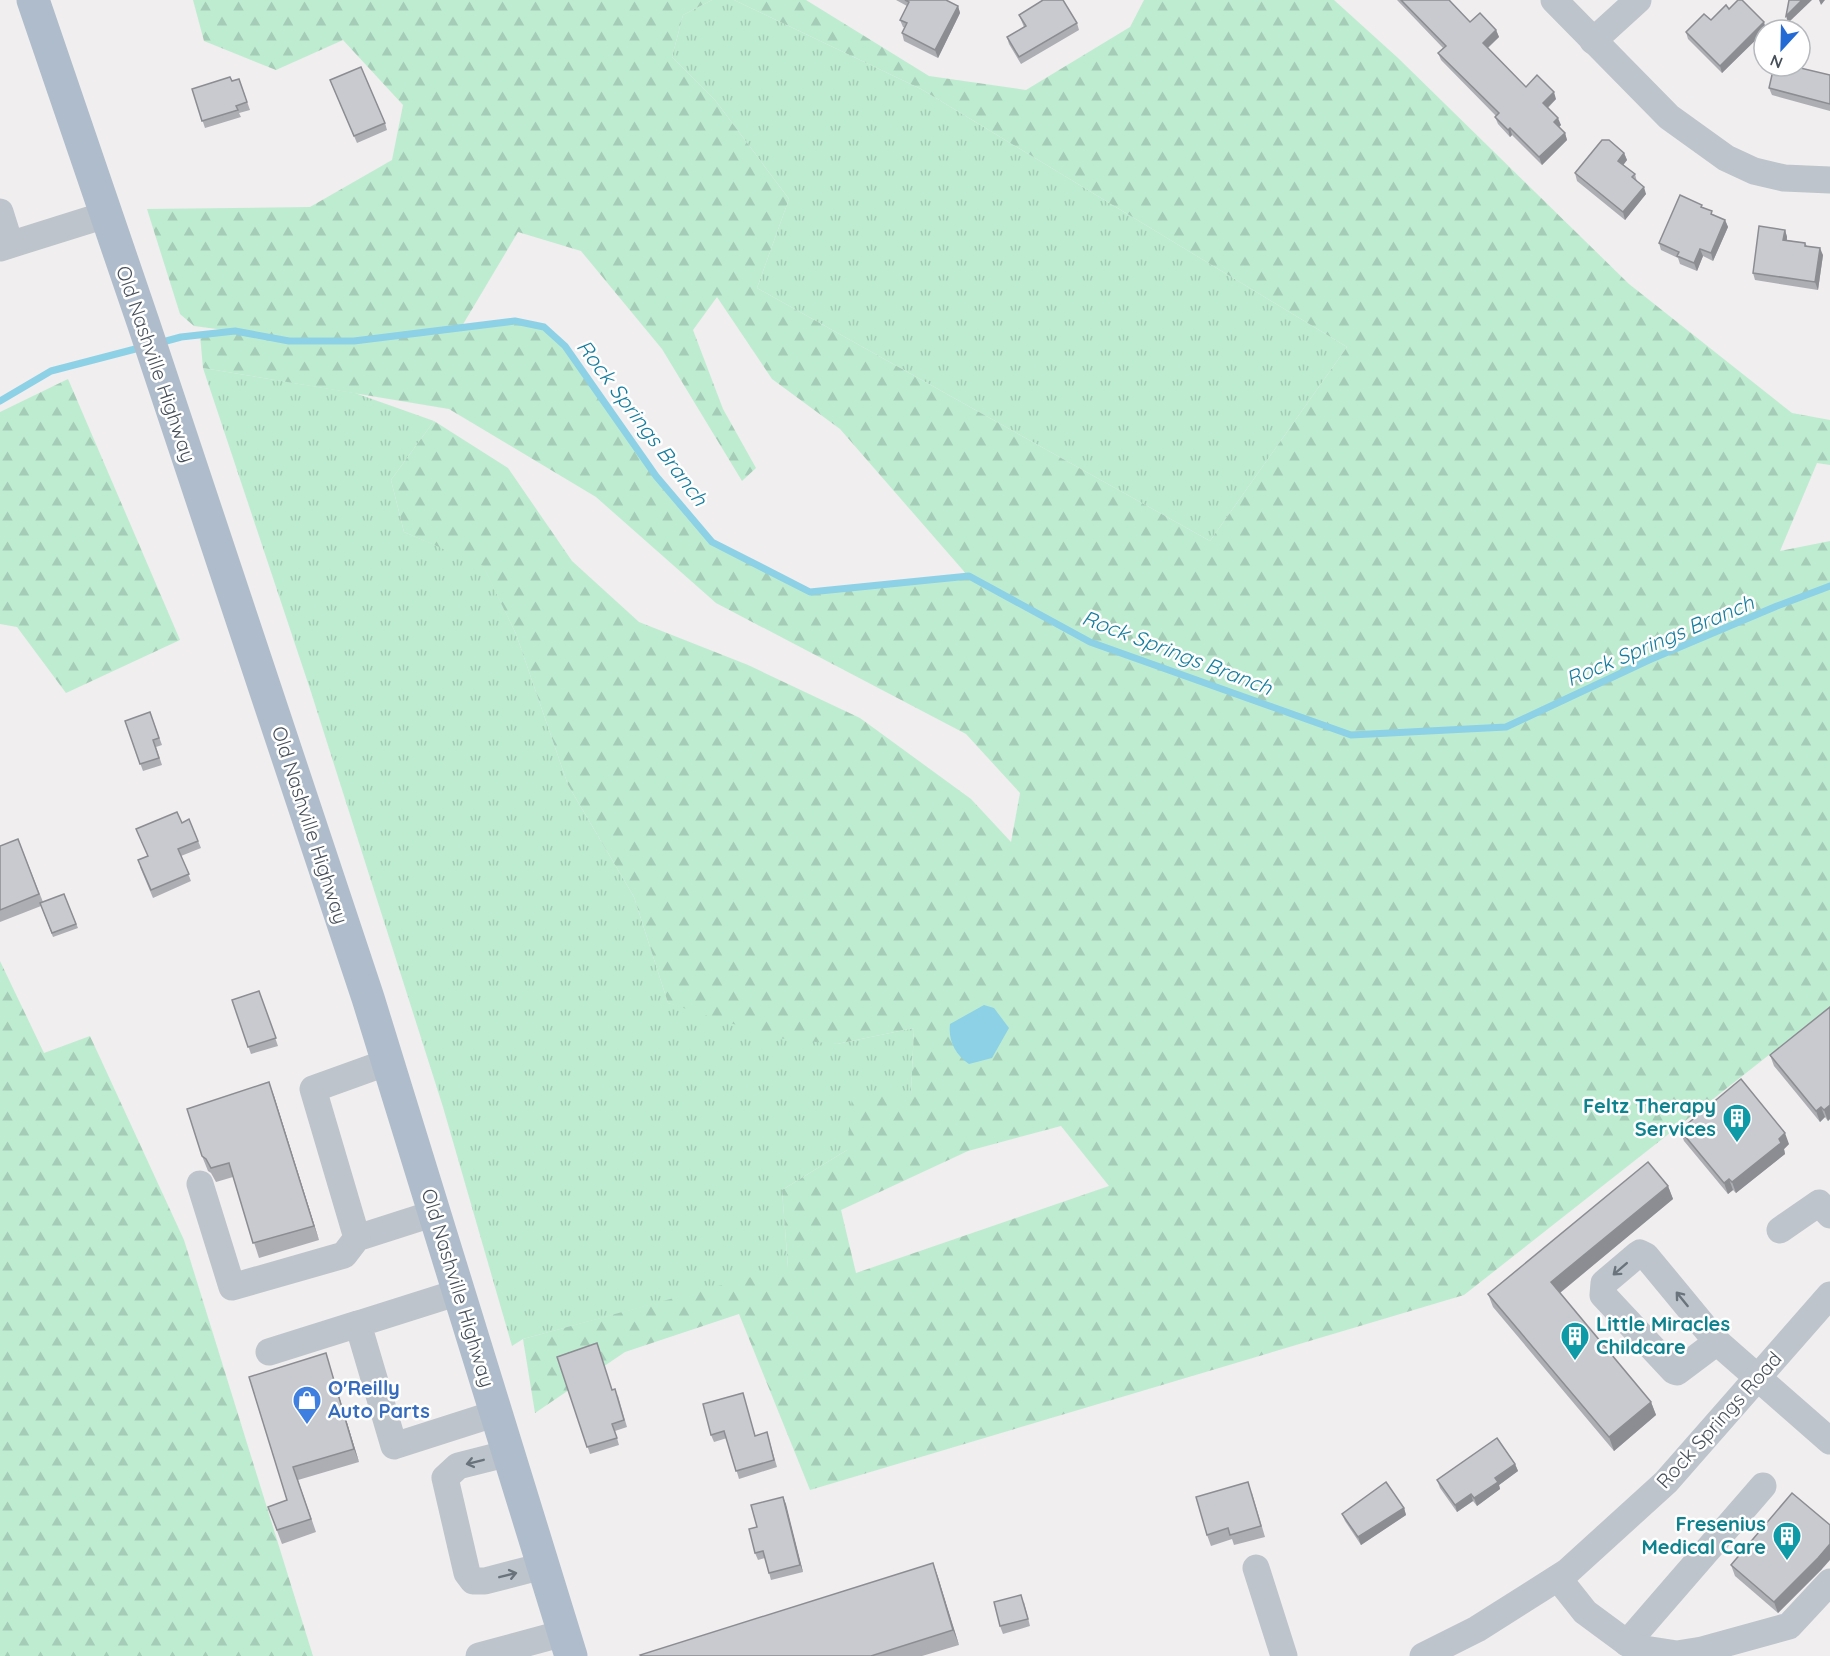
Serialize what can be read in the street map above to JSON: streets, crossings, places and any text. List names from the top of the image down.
{
  "streets": {
    "main road": ["Old Nashville Highway"],
    "street": ["Rock Springs Road"]
  },
  "water": ["Rock Springs Branch"],
  "places": {
    "building": ["Feltz Therapy Services", "Little Miracles Childcare", "Fresenius Medical Care"],
    "shop": ["O'Reilly Auto Parts"]
  },
  "north": "bottom"
}
